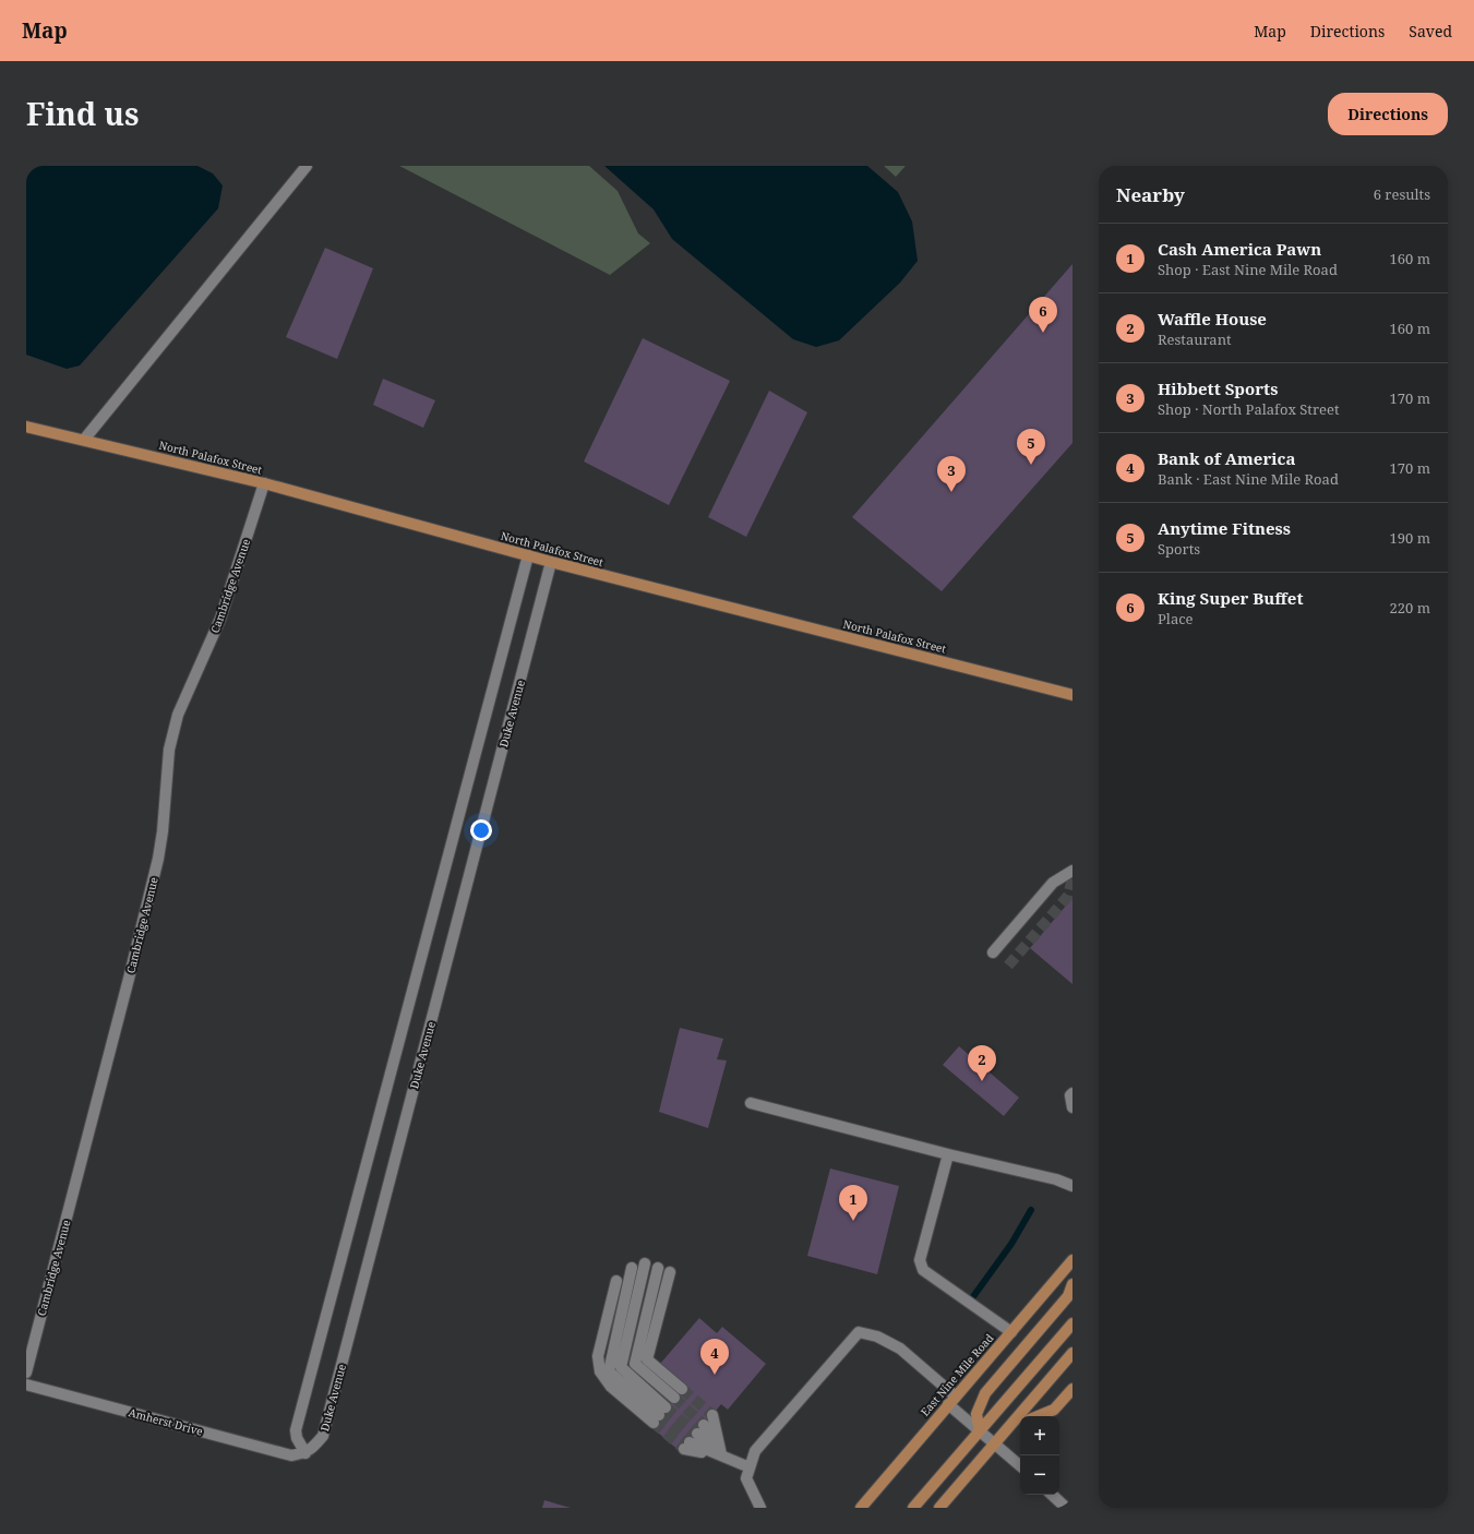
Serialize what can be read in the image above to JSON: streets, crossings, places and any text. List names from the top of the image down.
{
  "streets": {
    "main road": ["North Palafox Street", "East Nine Mile Road"],
    "street": ["Cambridge Avenue", "Duke Avenue", "Amherst Drive"]
  },
  "crossings": [
    ["North Palafox Street", "Cambridge Avenue"],
    ["North Palafox Street", "Duke Avenue"],
    ["Duke Avenue", "Amherst Drive"]
  ],
  "page": {
    "header": "Map",
    "nav": ["Map", "Directions", "Saved"],
    "title": "Find us",
    "buttons": "Directions",
    "heading": ["Nearby", "6 results"],
    "list": [
      {
        "mark": "1",
        "name": "Cash America Pawn",
        "note": "Shop · East Nine Mile Road",
        "value": "160 m"
      },
      {
        "mark": "2",
        "name": "Waffle House",
        "note": "Restaurant",
        "value": "160 m"
      },
      {
        "mark": "3",
        "name": "Hibbett Sports",
        "note": "Shop · North Palafox Street",
        "value": "170 m"
      },
      {
        "mark": "4",
        "name": "Bank of America",
        "note": "Bank · East Nine Mile Road",
        "value": "170 m"
      },
      {
        "mark": "5",
        "name": "Anytime Fitness",
        "note": "Sports",
        "value": "190 m"
      },
      {
        "mark": "6",
        "name": "King Super Buffet",
        "note": "Place",
        "value": "220 m"
      }
    ],
    "pins": [
      "6",
      "5",
      "3",
      "2",
      "1",
      "4"
    ],
    "map_buttons": ["+", "−"]
  }
}
